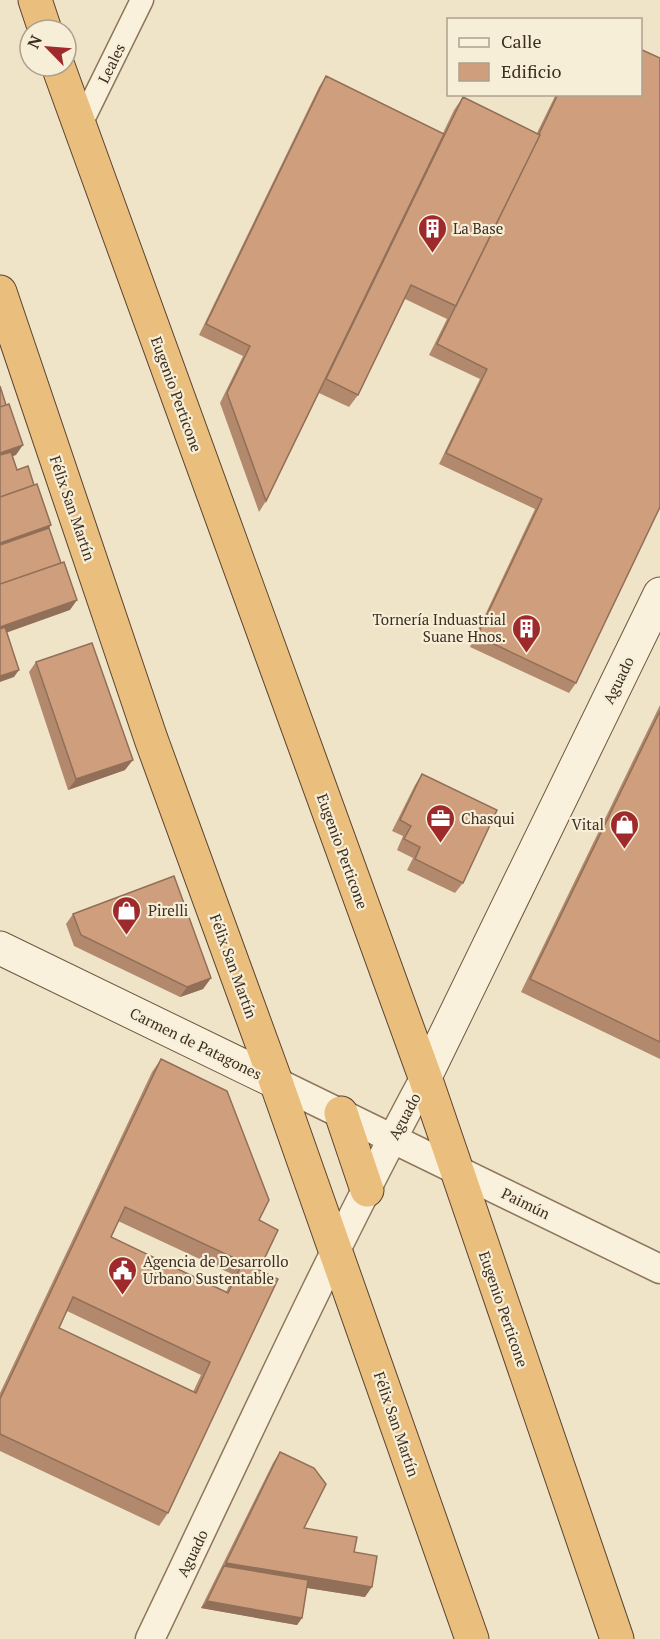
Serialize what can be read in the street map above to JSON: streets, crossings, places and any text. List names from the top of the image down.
{
  "streets": {
    "highway": ["Eugenio Perticone", "Félix San Martín"],
    "main road": ["Aguado", "Carmen de Patagones"],
    "street": ["Leales", "Paimún"]
  },
  "crossings": [
    ["Leales", "Eugenio Perticone"],
    ["Eugenio Perticone", "Aguado"],
    ["Eugenio Perticone", "Paimún"],
    ["Félix San Martín", "Aguado"],
    ["Félix San Martín", "Carmen de Patagones"],
    ["Aguado", "Carmen de Patagones"],
    ["Aguado", "Paimún"],
    ["Carmen de Patagones", "Paimún"]
  ],
  "places": {
    "building": ["La Base", "Tornería Induastrial Suane Hnos."],
    "office": ["Chasqui"],
    "shop": ["Vital", "Pirelli"],
    "public building": ["Agencia de Desarrollo Urbano Sustentable"]
  },
  "legend": ["Calle", "Edificio"],
  "north": "top left"
}
